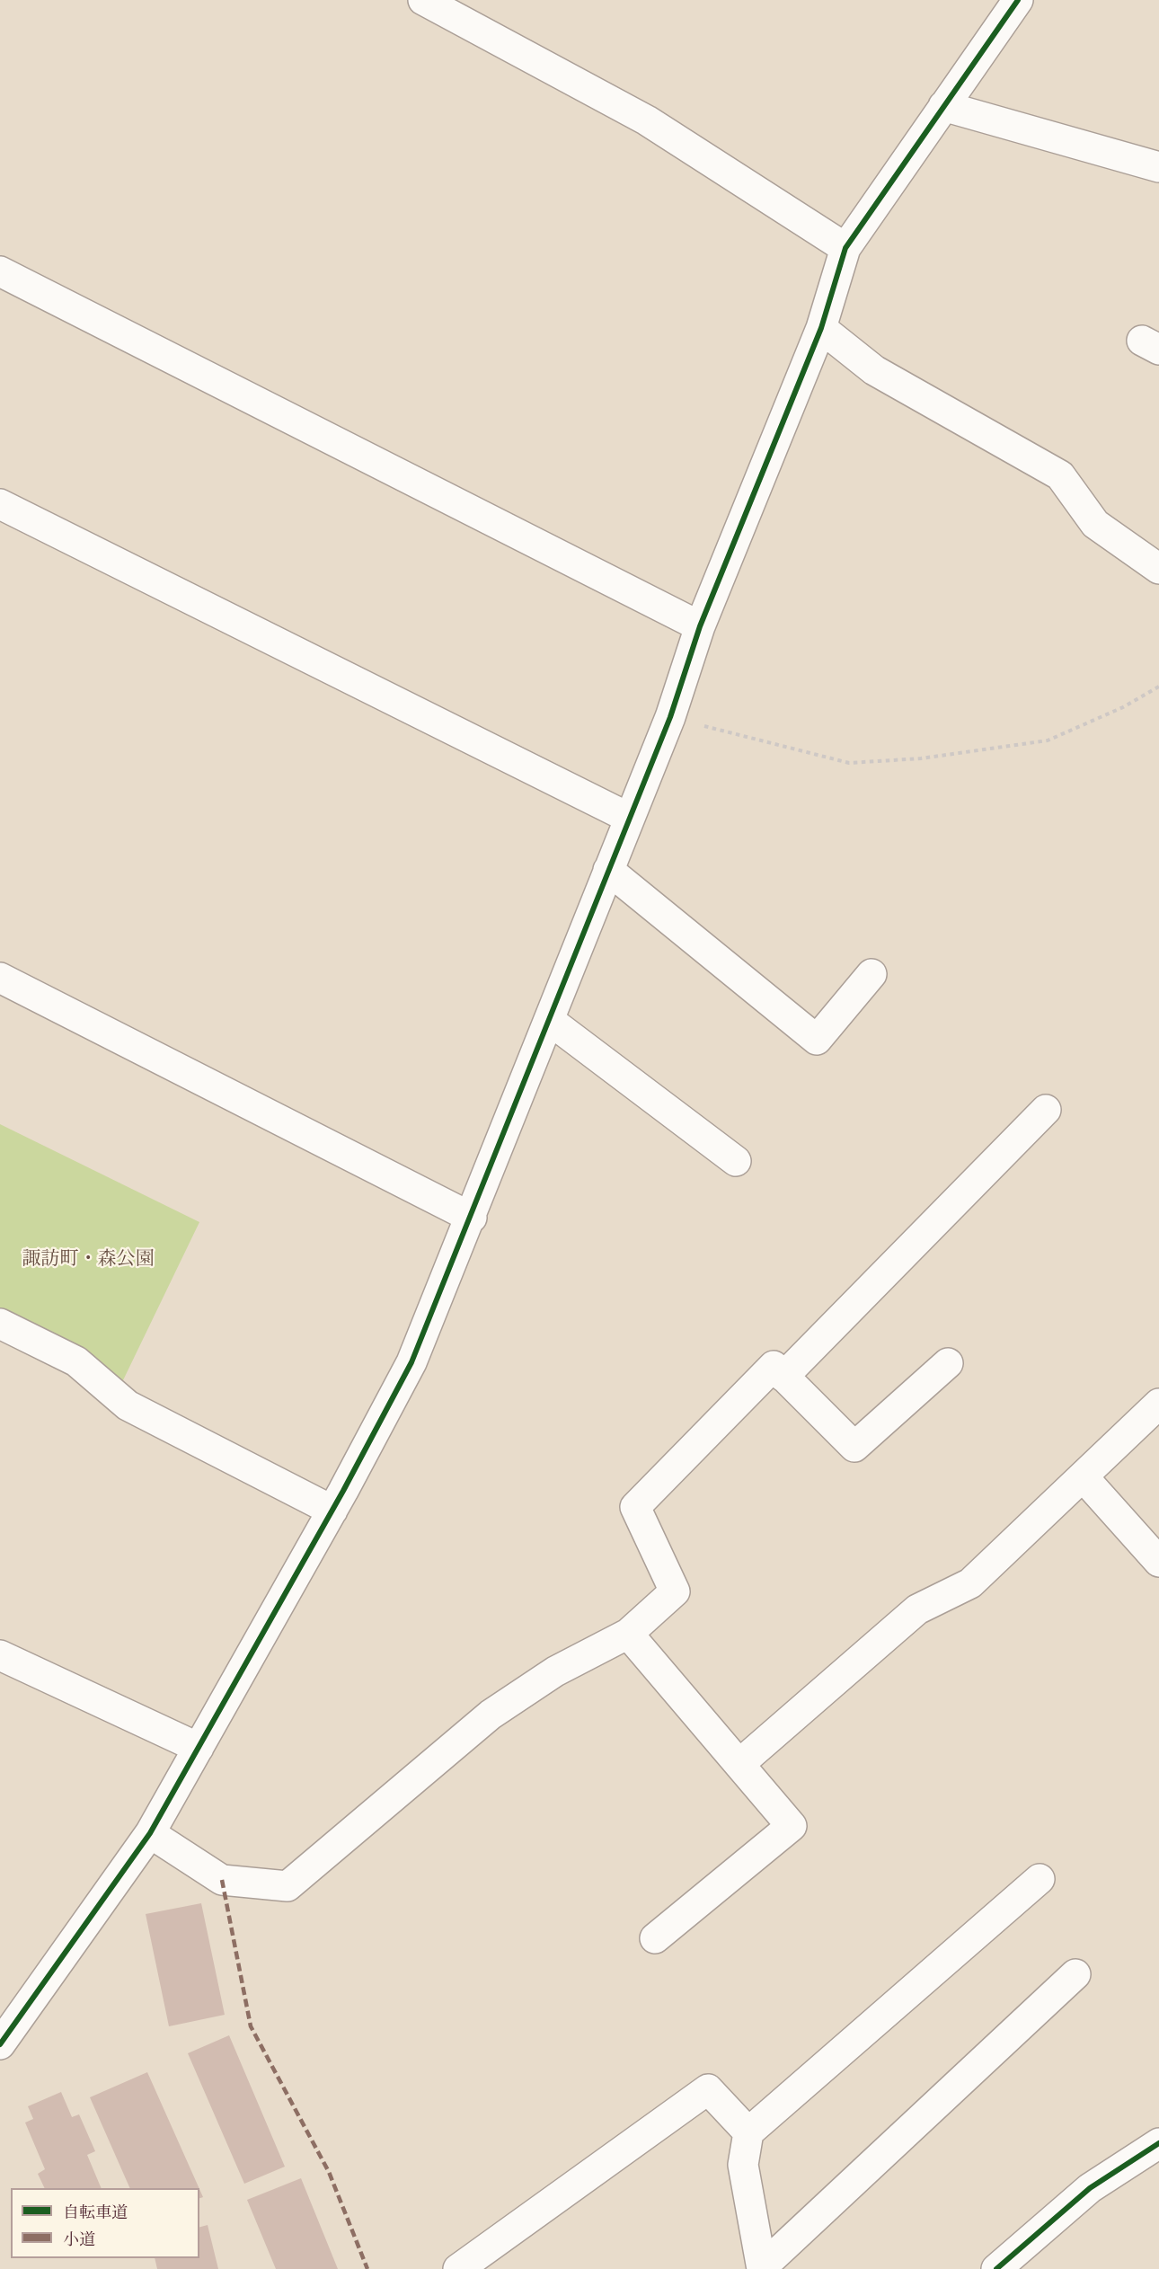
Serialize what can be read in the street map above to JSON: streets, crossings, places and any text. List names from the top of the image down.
{
  "parks": ["諏訪町・森公園"],
  "legend": ["自転車道", "小道"]
}
